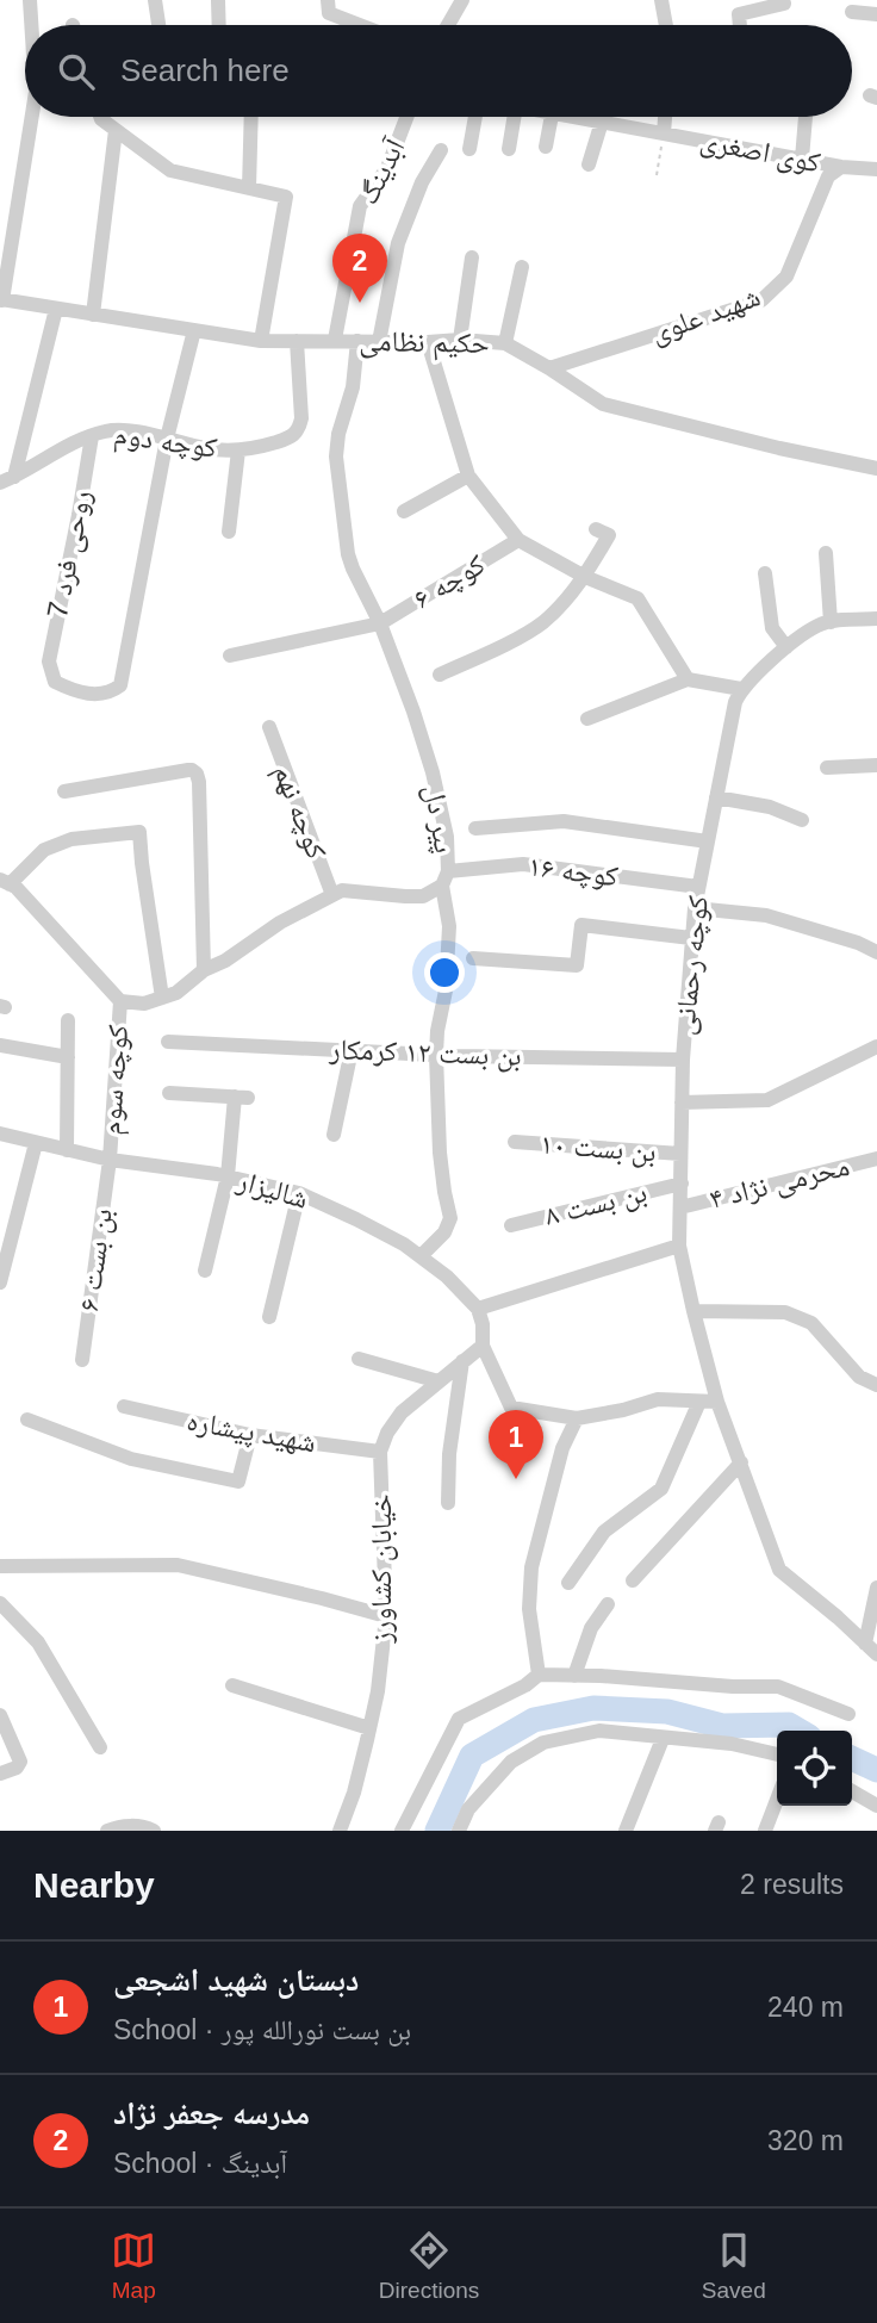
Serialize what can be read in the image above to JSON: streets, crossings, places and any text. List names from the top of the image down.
{
  "streets": {
    "street": [
      "کوی اصغری",
      "آبدینگ",
      "شهید علوی",
      "حکیم نظامی",
      "کوچه دوم",
      "روحی فرد 7",
      "کوچه ۶",
      "کوچه نهم",
      "پیر دل",
      "کوچه ۱۶",
      "کوچه رحمانی",
      "بن بست ۱۲ کرمکار",
      "کوچه سوم",
      "بن بست ۱۰",
      "محرمی نژاد ۴",
      "شالیزار",
      "بن بست ۸",
      "بن بست ۶",
      "شهید پیشاره",
      "خیابان کشاورز"
    ]
  },
  "crossings": [
    ["کوی اصغری", "شهید علوی"],
    ["آبدینگ", "حکیم نظامی"],
    ["شهید علوی", "حکیم نظامی"],
    ["حکیم نظامی", "کوچه دوم"],
    ["حکیم نظامی", "پیر دل"],
    ["کوچه دوم", "روحی فرد 7"],
    ["کوچه ۶", "پیر دل"],
    ["کوچه نهم", "پیر دل"],
    ["پیر دل", "کوچه ۱۶"],
    ["پیر دل", "کوچه سوم"],
    ["کوچه ۱۶", "کوچه رحمانی"],
    ["کوچه رحمانی", "بن بست ۱۲ کرمکار"],
    ["کوچه رحمانی", "بن بست ۱۰"],
    ["کوچه رحمانی", "محرمی نژاد ۴"],
    ["کوچه رحمانی", "بن بست ۸"],
    ["کوچه سوم", "شالیزار"],
    ["کوچه سوم", "بن بست ۶"],
    ["شالیزار", "بن بست ۶"],
    ["شهید پیشاره", "خیابان کشاورز"]
  ],
  "page": {
    "search": "Search here",
    "pins": ["2", "1"],
    "heading": ["Nearby", "2 results"],
    "list": [
      {
        "mark": "1",
        "name": "دبستان شهید اشجعی",
        "note": "School · بن بست نورالله پور",
        "value": "240 m"
      },
      {
        "mark": "2",
        "name": "مدرسه جعفر نژاد",
        "note": "School · آبدینگ",
        "value": "320 m"
      }
    ],
    "nav": ["Map", "Directions", "Saved"]
  }
}
